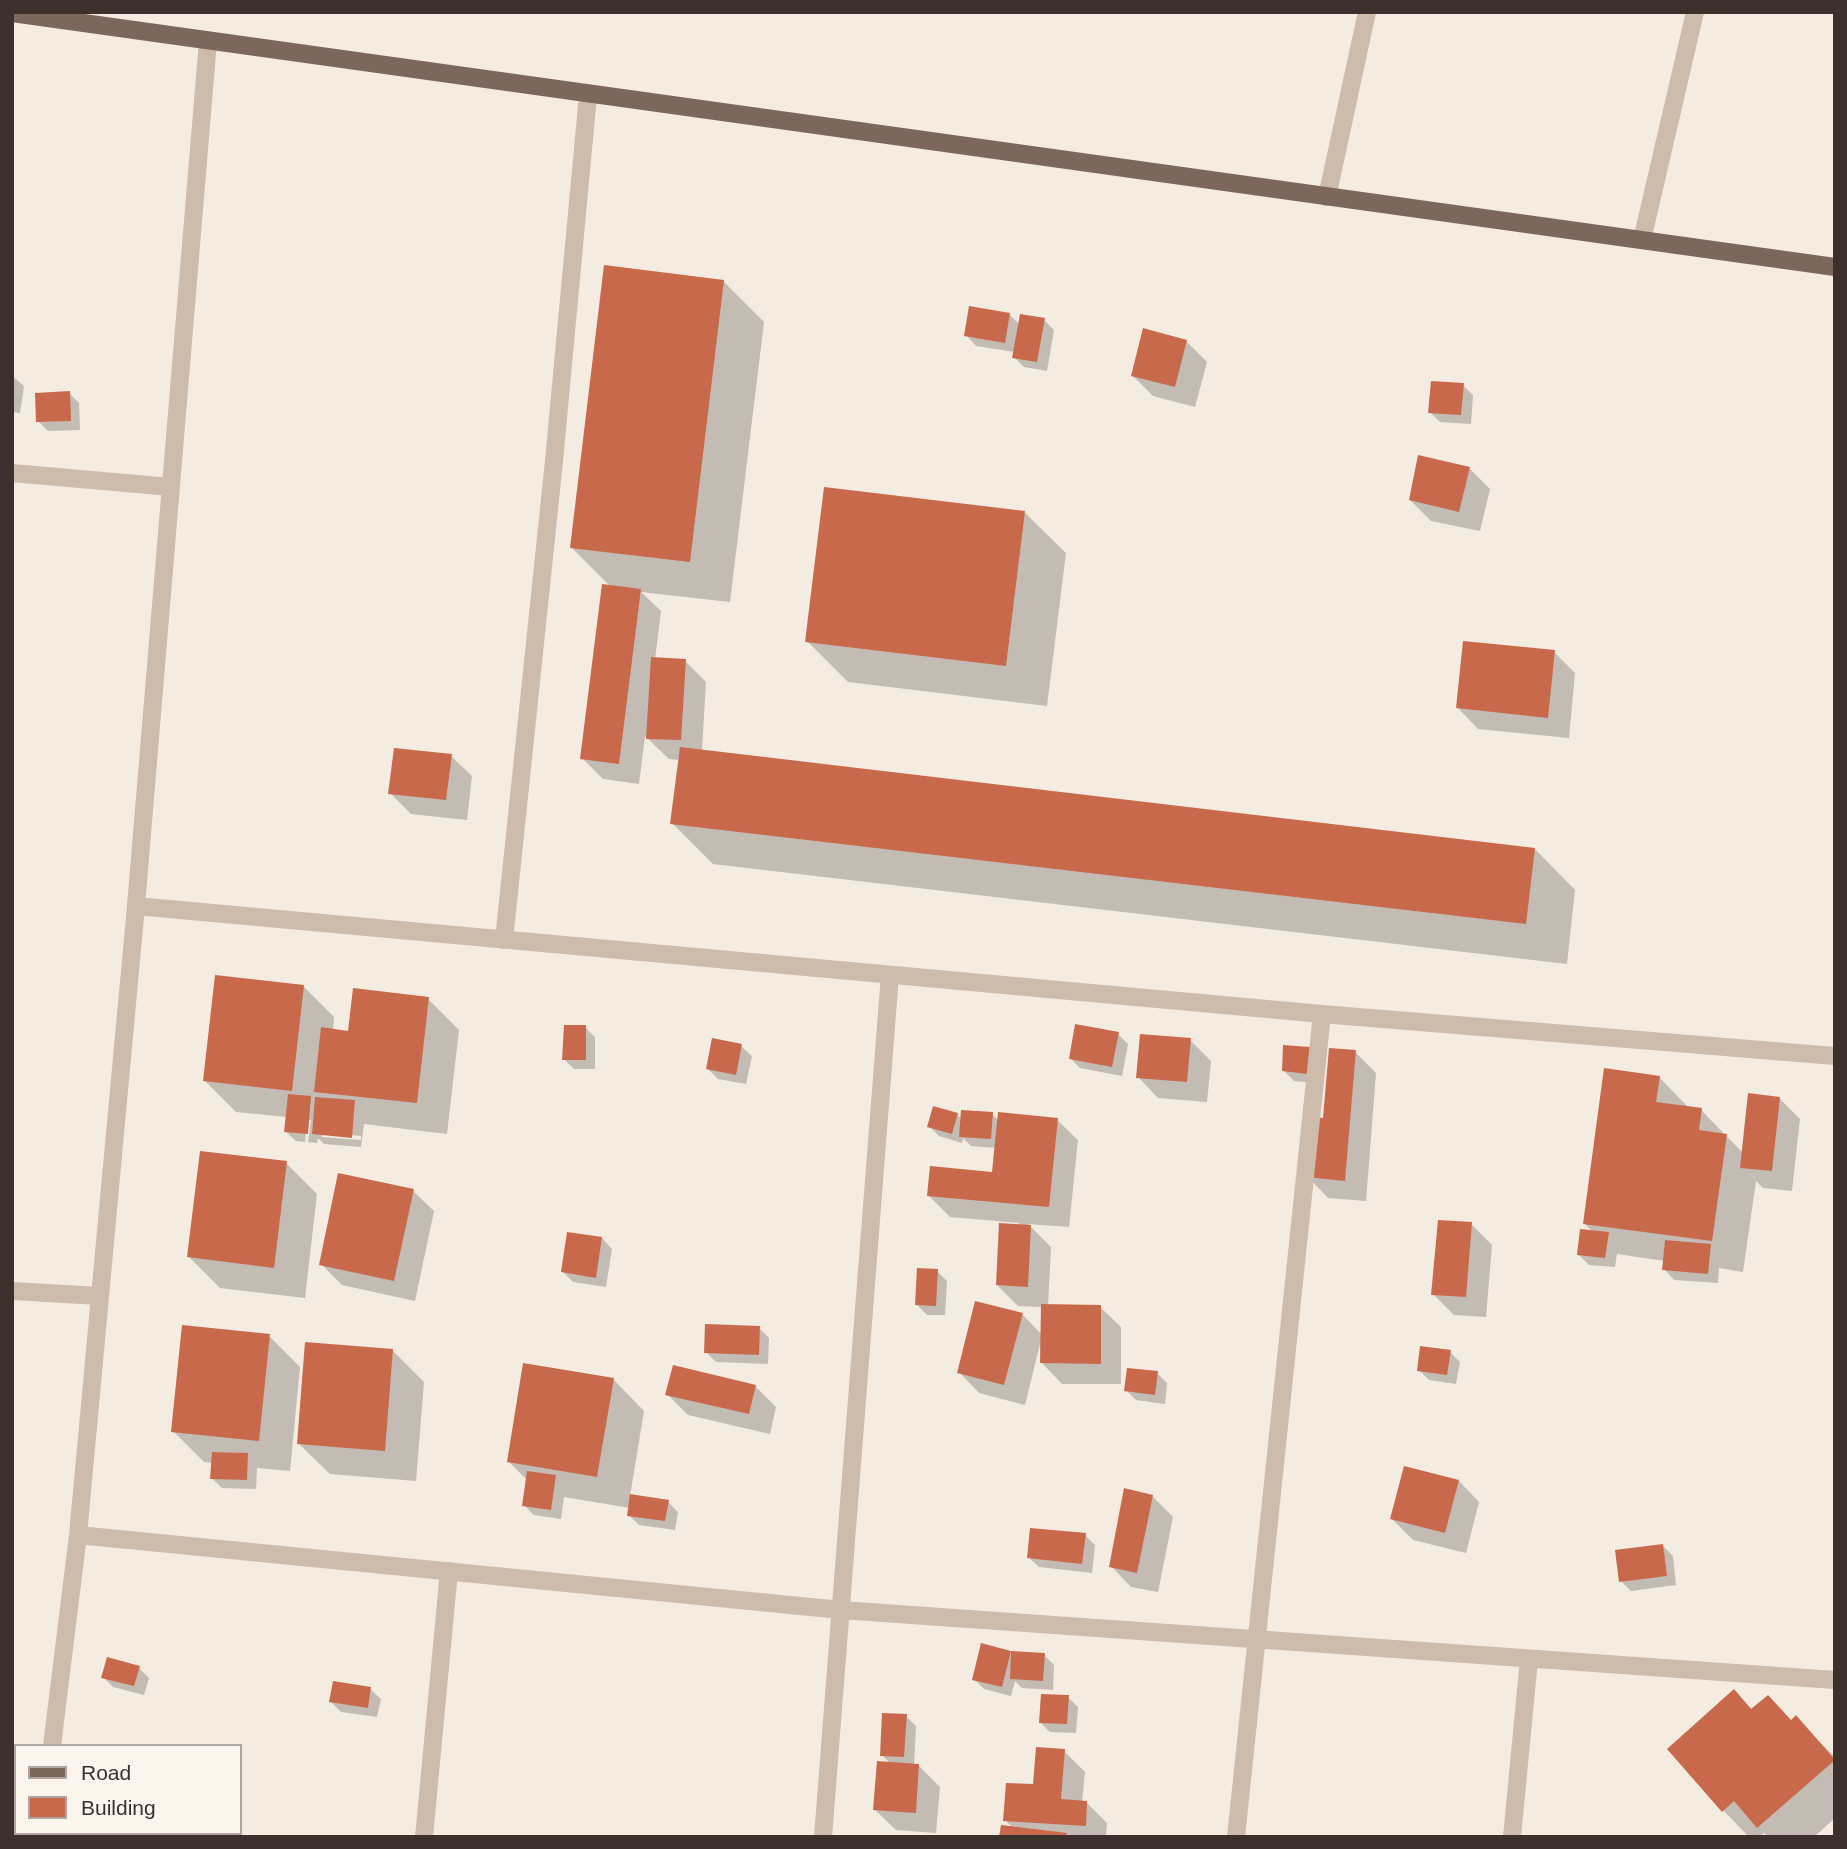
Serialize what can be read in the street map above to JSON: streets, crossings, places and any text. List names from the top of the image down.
{
  "legend": ["Road", "Building"]
}
